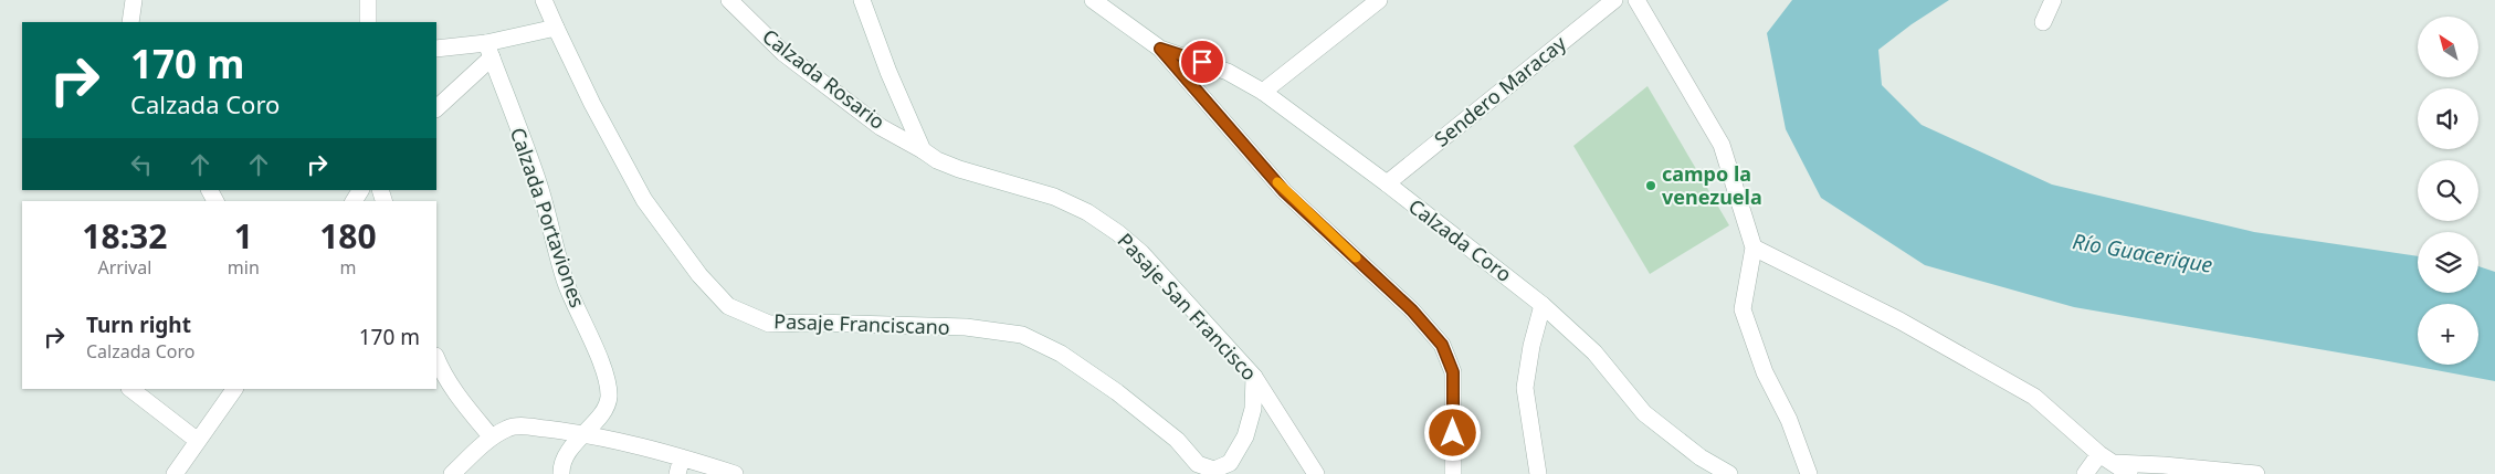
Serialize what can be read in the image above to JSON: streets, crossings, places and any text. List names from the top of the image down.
{
  "streets": {
    "street": [
      "Calzada Rosario",
      "Sendero Maracay",
      "Calzada Portaviones",
      "Calzada Coro",
      "Pasaje San Francisco",
      "Pasaje Franciscano"
    ]
  },
  "crossings": [
    ["Calzada Rosario", "Pasaje San Francisco"],
    ["Sendero Maracay", "Calzada Coro"]
  ],
  "water": ["Río Guacerique"],
  "places": ["campo la venezuela"],
  "north": "top left",
  "page": {
    "map_buttons": "+",
    "turn": ["170 m", "Calzada Coro"],
    "eta": [
      "18:32",
      "Arrival",
      "1",
      "min",
      "180",
      "m"
    ],
    "list": [
      {
        "name": "Turn right",
        "note": "Calzada Coro",
        "value": "170 m"
      }
    ]
  }
}
